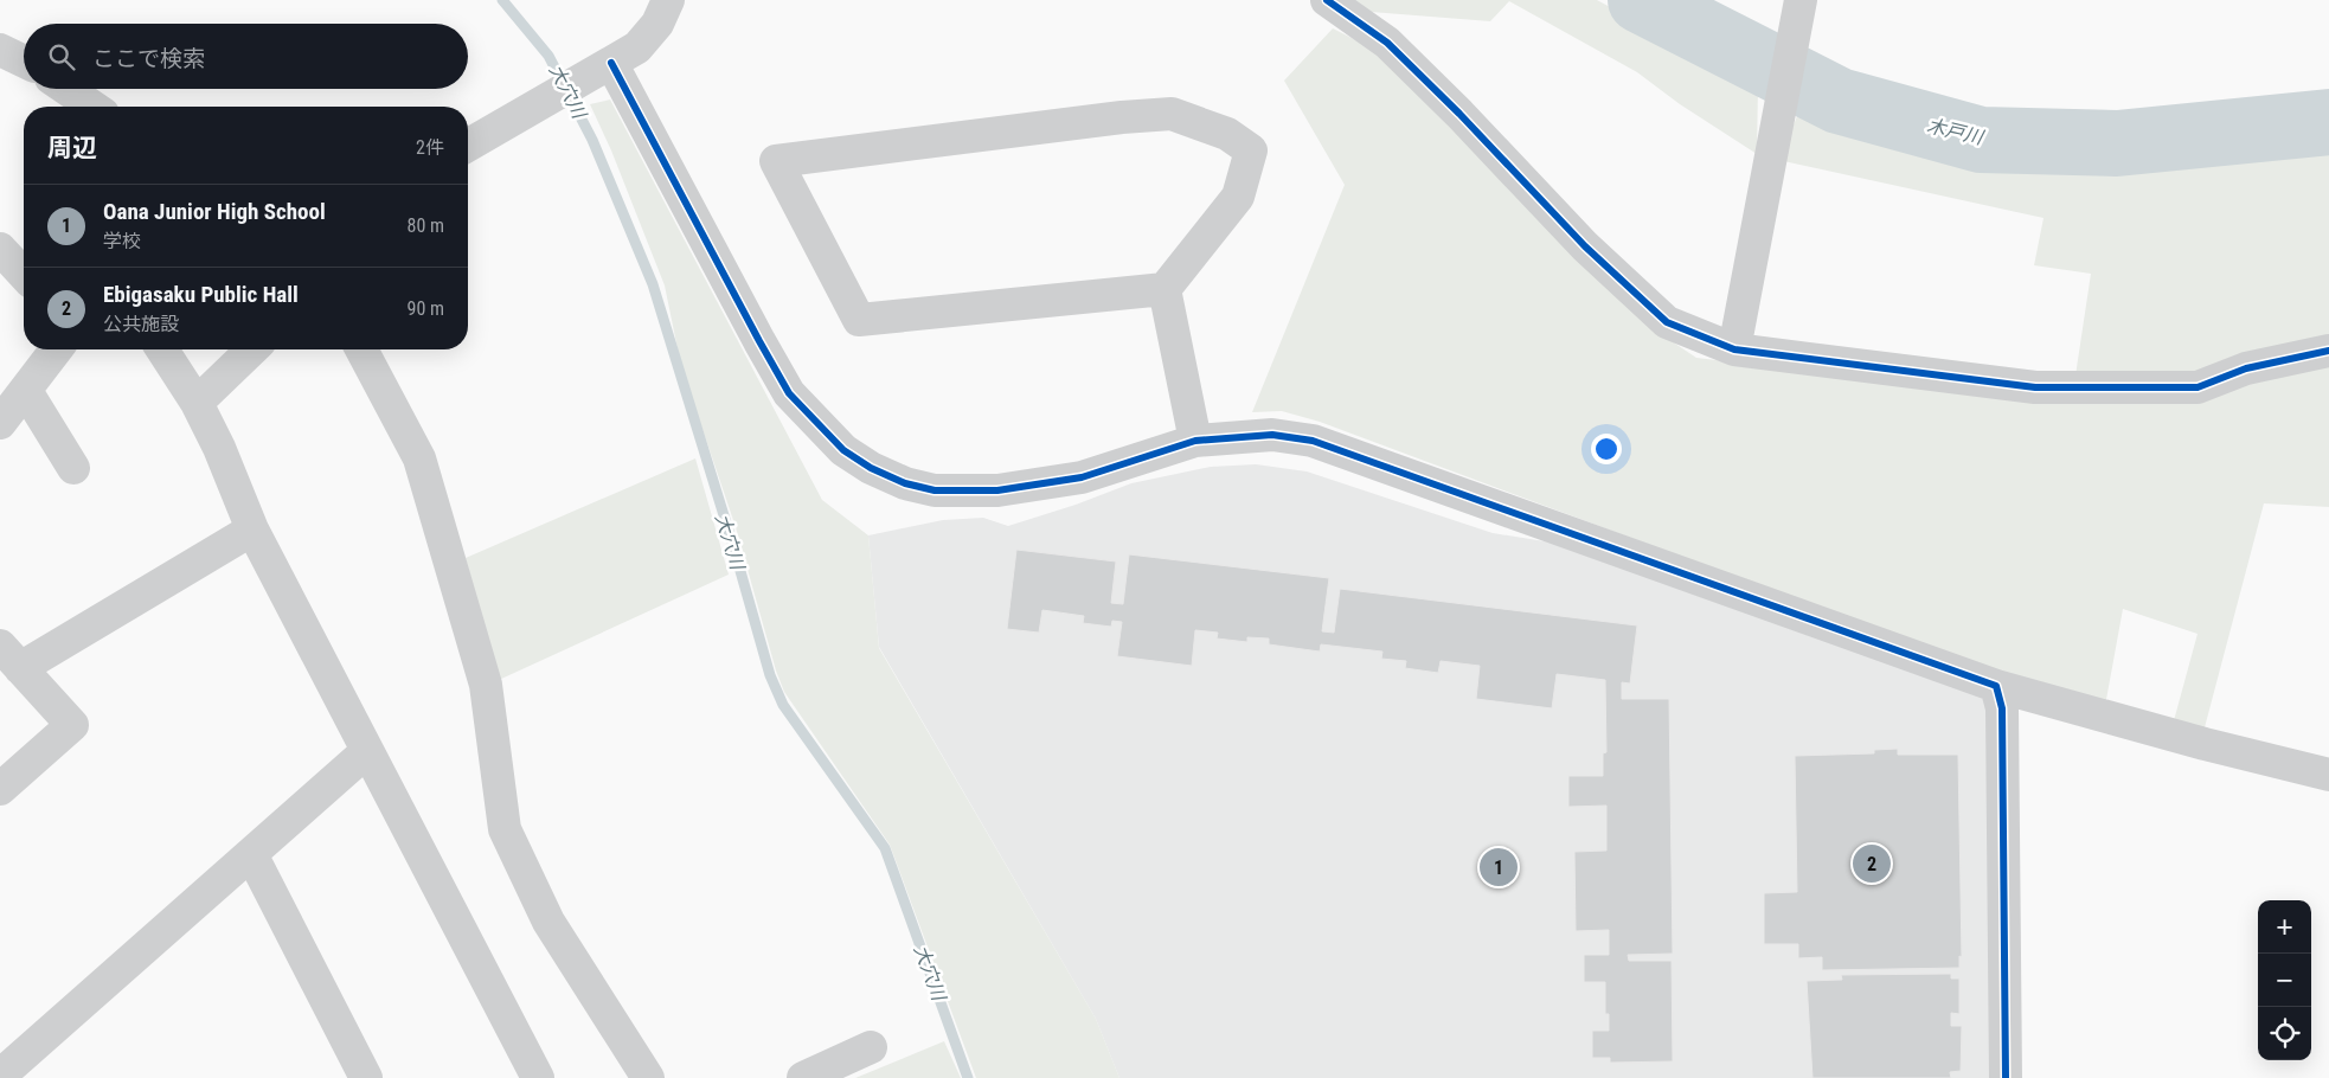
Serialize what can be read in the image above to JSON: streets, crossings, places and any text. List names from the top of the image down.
{
  "water": ["大穴川", "木戸川"],
  "page": {
    "search": "ここで検索",
    "heading": ["周辺", "2件"],
    "list": [
      {
        "mark": "1",
        "name": "Oana Junior High School",
        "note": "学校",
        "value": "80 m"
      },
      {
        "mark": "2",
        "name": "Ebigasaku Public Hall",
        "note": "公共施設",
        "value": "90 m"
      }
    ],
    "pins": ["2", "1"],
    "map_buttons": ["+", "−"]
  }
}
